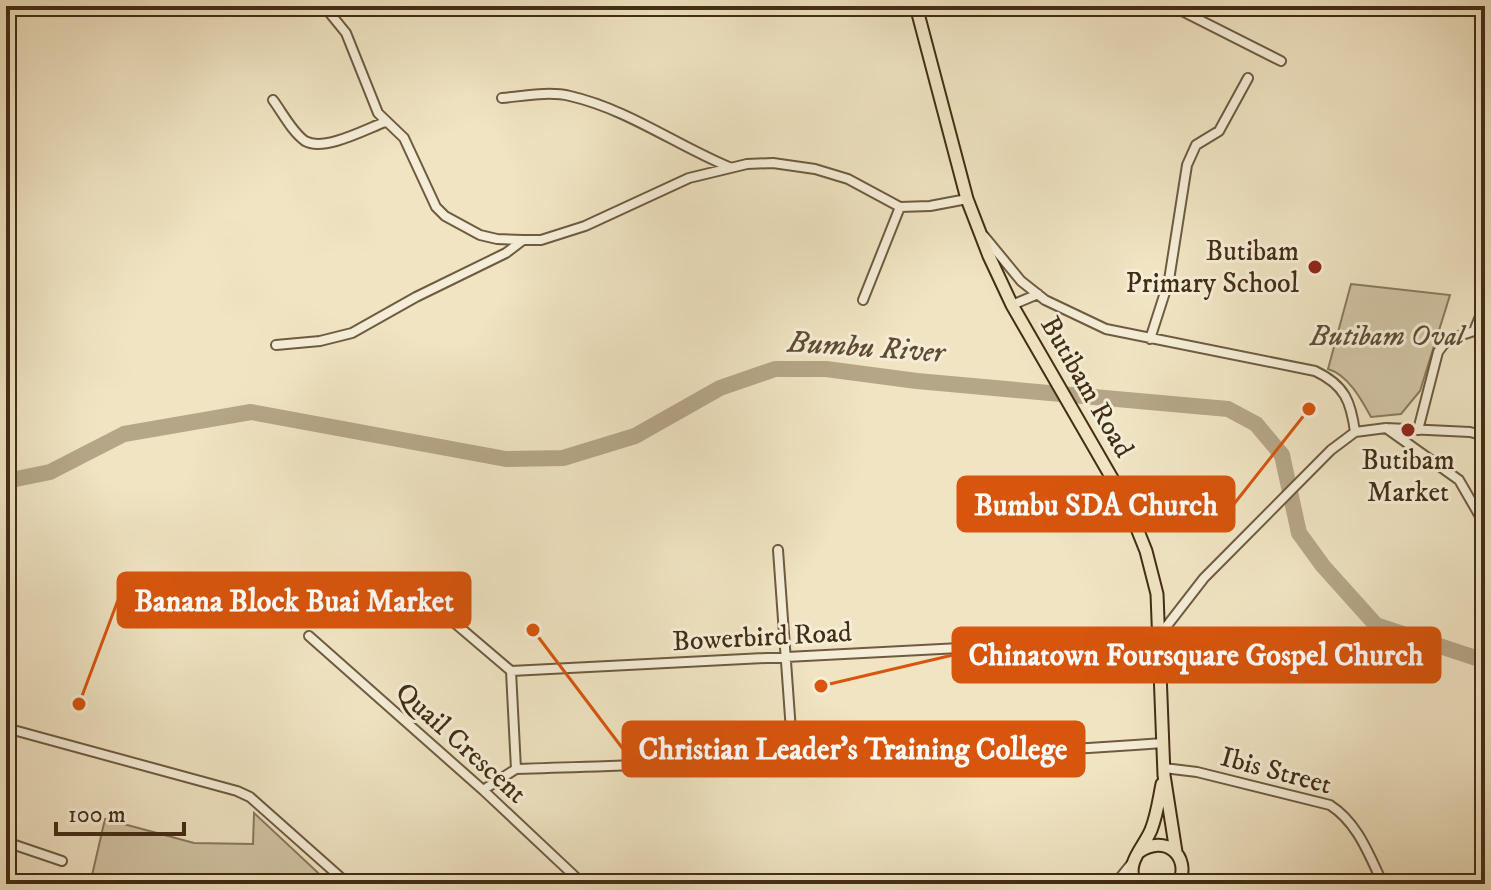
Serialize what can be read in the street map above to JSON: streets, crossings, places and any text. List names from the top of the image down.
{
  "streets": {
    "main road": ["Butibam Road"],
    "street": ["Bowerbird Road", "Quail Crescent", "Ibis Street"]
  },
  "crossings": [
    ["Butibam Road", "Bowerbird Road"],
    ["Butibam Road", "Ibis Street"]
  ],
  "water": ["Bumbu River"],
  "parks": ["Butibam Oval"],
  "places": [
    "Butibam Primary School",
    "Bumbu SDA Church",
    "Butibam Market",
    "Christian Leader's Training College",
    "Chinatown Foursquare Gospel Church",
    "Banana Block Buai Market"
  ],
  "scale_bar": "100 m"
}
